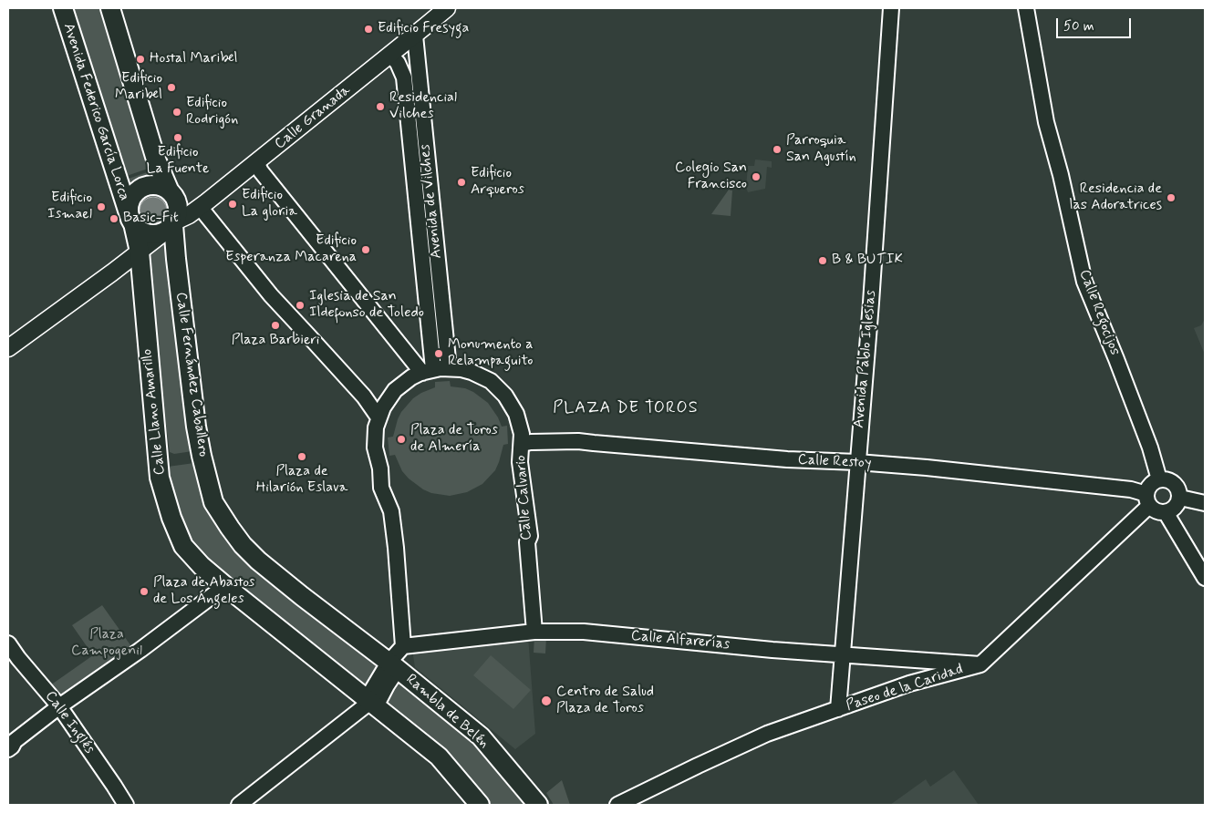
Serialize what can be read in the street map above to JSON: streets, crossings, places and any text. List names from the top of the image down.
{
  "streets": {
    "main road": [
      "Avenida Federico García Lorca",
      "Calle Granada",
      "Calle Fernández Caballero",
      "Calle Llano Amarillo",
      "Rambla de Belén"
    ],
    "street": [
      "Avenida de Vilches",
      "Calle Regocijos",
      "Avenida Pablo Iglesias",
      "Calle Restoy",
      "Calle Calvario",
      "Calle Alfarerías",
      "Paseo de la Caridad",
      "Calle Inglés"
    ]
  },
  "crossings": [
    ["Avenida Federico García Lorca", "Calle Granada"],
    ["Avenida Federico García Lorca", "Calle Fernández Caballero"],
    ["Avenida Federico García Lorca", "Calle Llano Amarillo"],
    ["Calle Granada", "Avenida de Vilches"],
    ["Calle Granada", "Calle Fernández Caballero"],
    ["Calle Granada", "Calle Llano Amarillo"],
    ["Avenida de Vilches", "Calle Calvario"],
    ["Calle Regocijos", "Calle Restoy"],
    ["Calle Regocijos", "Paseo de la Caridad"],
    ["Avenida Pablo Iglesias", "Calle Restoy"],
    ["Avenida Pablo Iglesias", "Calle Alfarerías"],
    ["Avenida Pablo Iglesias", "Paseo de la Caridad"],
    ["Calle Fernández Caballero", "Calle Llano Amarillo"],
    ["Calle Fernández Caballero", "Rambla de Belén"],
    ["Calle Restoy", "Calle Calvario"],
    ["Calle Restoy", "Paseo de la Caridad"],
    ["Calle Calvario", "Calle Alfarerías"],
    ["Calle Alfarerías", "Paseo de la Caridad"]
  ],
  "districts": ["PLAZA DE TOROS"],
  "parks": ["Plaza Campogenil"],
  "places": [
    "Edificio Fresyga",
    "Hostal Maribel",
    "Edificio Maribel",
    "Residencial Vilches",
    "Edificio Rodrigón",
    "Edificio La Fuente",
    "Parroquia San Agustín",
    "Colegio San Francisco",
    "Edificio Arqueros",
    "Residencia de las Adoratrices",
    "Edificio La gloria",
    "Edificio Ismael",
    "Basic-Fit",
    "Edificio Esperanza Macarena",
    "B & BUTIK",
    "Iglesia de San Ildefonso de Toledo",
    "Plaza Barbieri",
    "Monumento a Relampaguito",
    "Plaza de Toros de Almería",
    "Plaza de Hilarión Eslava",
    "Plaza de Abastos de Los Ángeles",
    "Centro de Salud Plaza de Toros"
  ],
  "scale_bar": "50 m"
}
